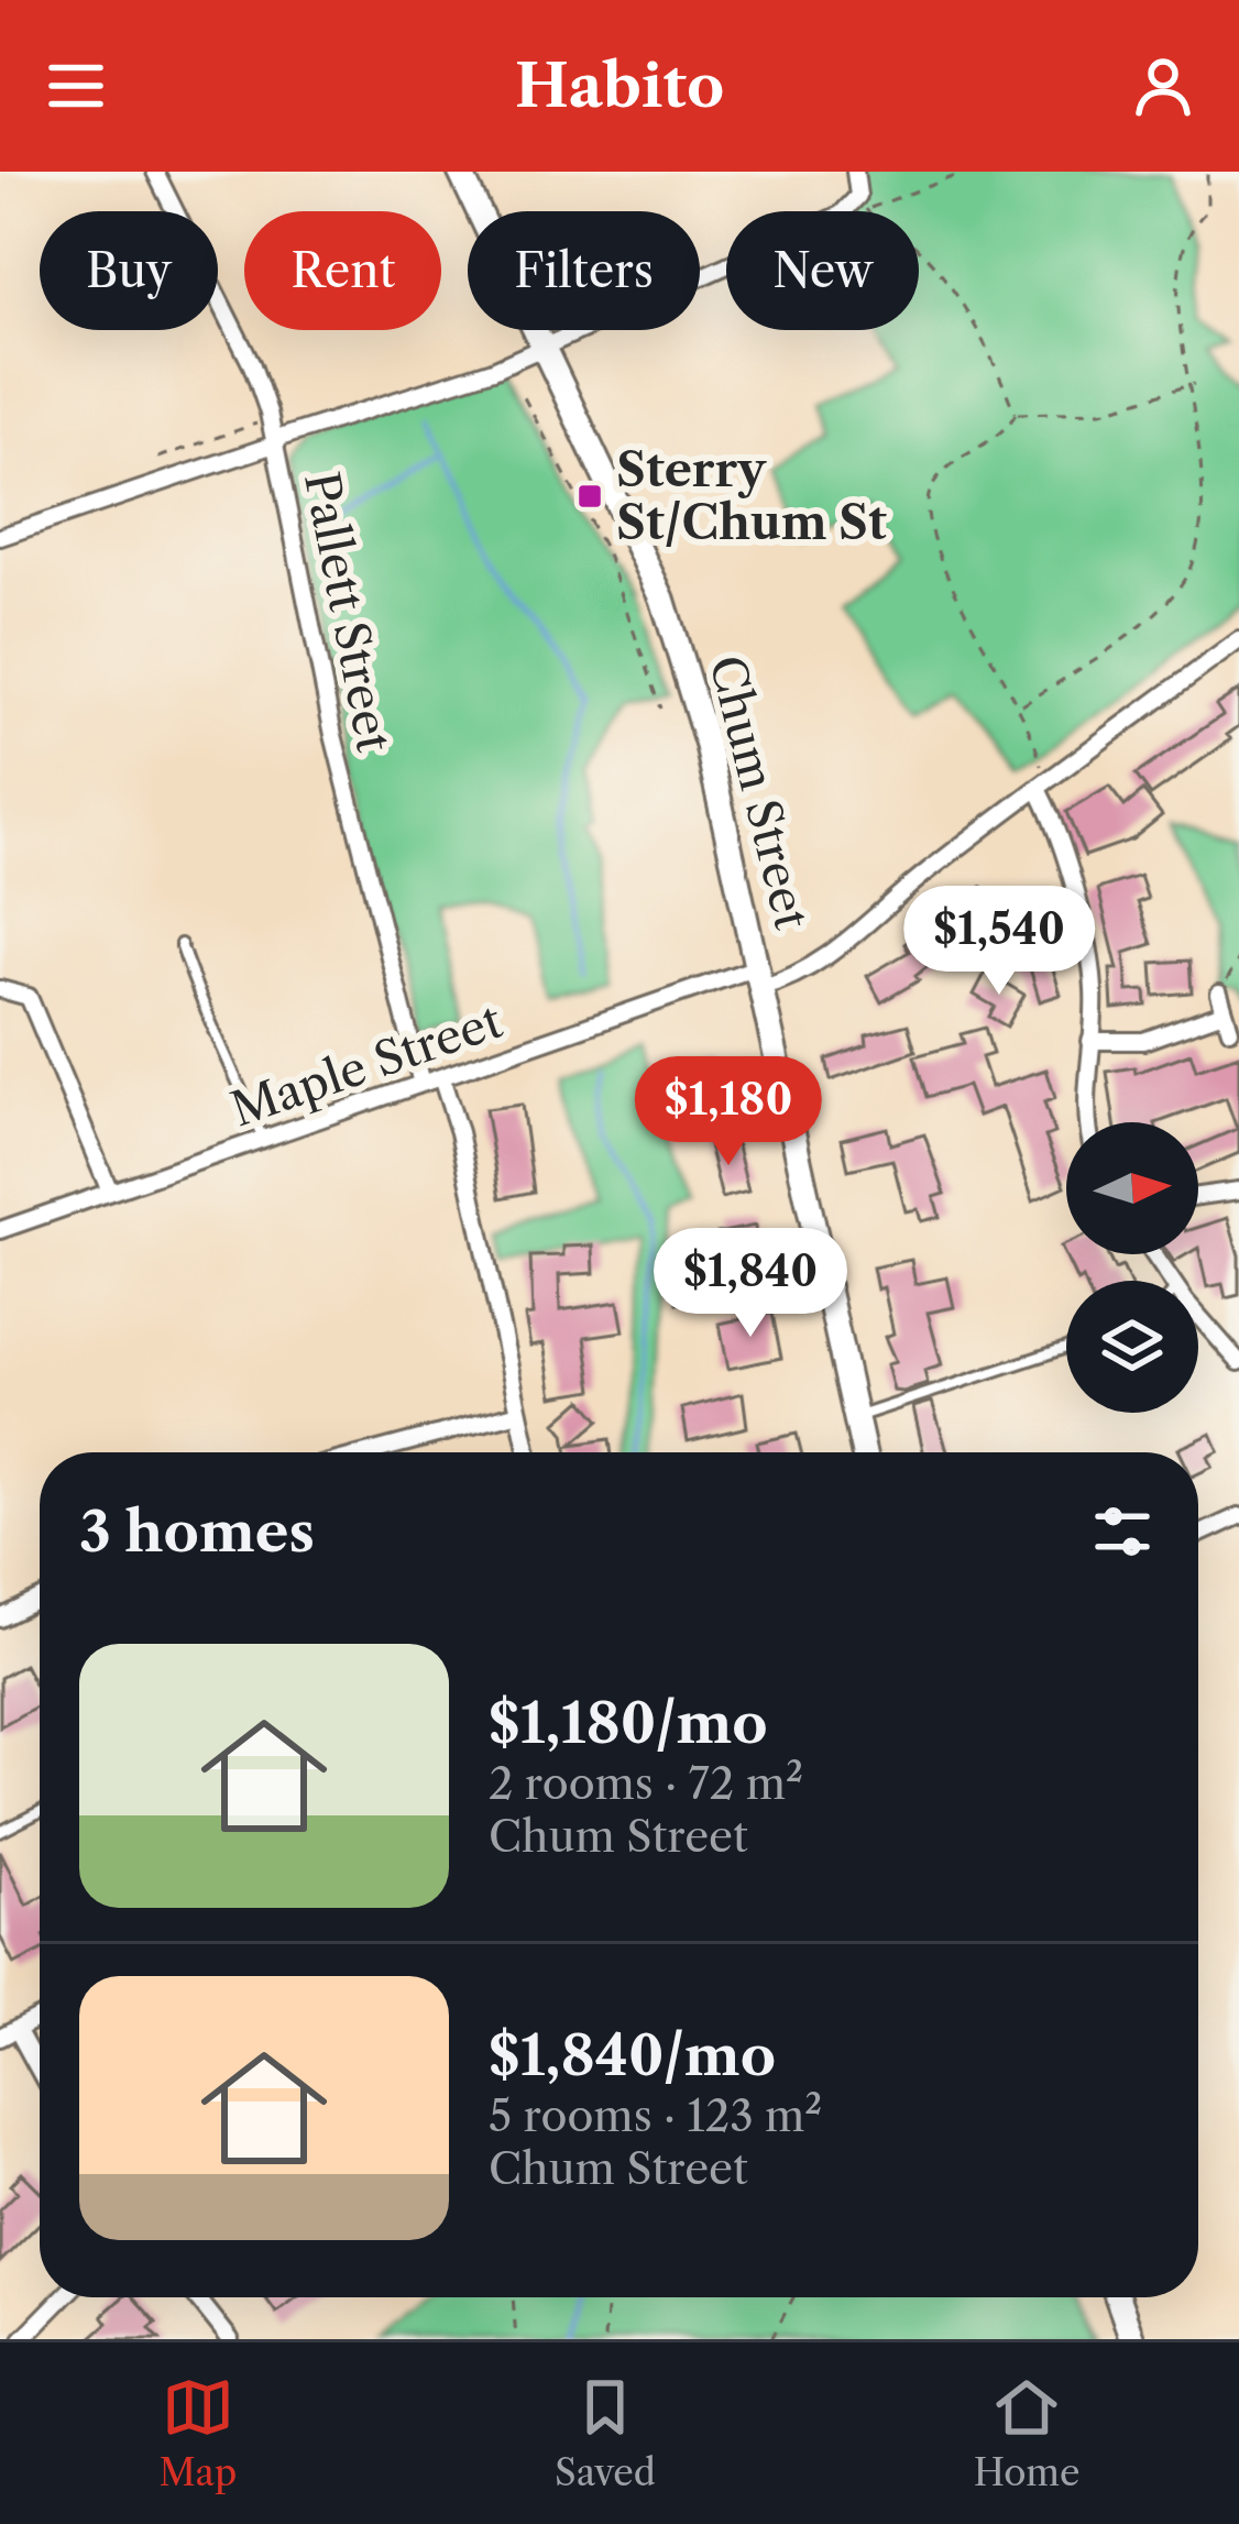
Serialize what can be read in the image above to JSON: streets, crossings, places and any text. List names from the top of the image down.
{
  "streets": {
    "street": ["Pallett Street", "Chum Street", "Maple Street"]
  },
  "crossings": [
    ["Pallett Street", "Maple Street"],
    ["Chum Street", "Maple Street"]
  ],
  "places": {
    "transit": ["Sterry St/Chum St"]
  },
  "north": "right",
  "page": {
    "header": "Habito",
    "chip": [
      "Buy",
      "Rent",
      "Filters",
      "New"
    ],
    "price": ["$1,540", "$1,180", "$1,840"],
    "heading": "3 homes",
    "list": [
      {
        "name": "$1,180/mo",
        "note": "2 rooms · 72 m² · Chum Street"
      },
      {
        "name": "$1,840/mo",
        "note": "5 rooms · 123 m² · Chum Street"
      }
    ],
    "tabs": ["Map", "Saved", "Home"]
  }
}
